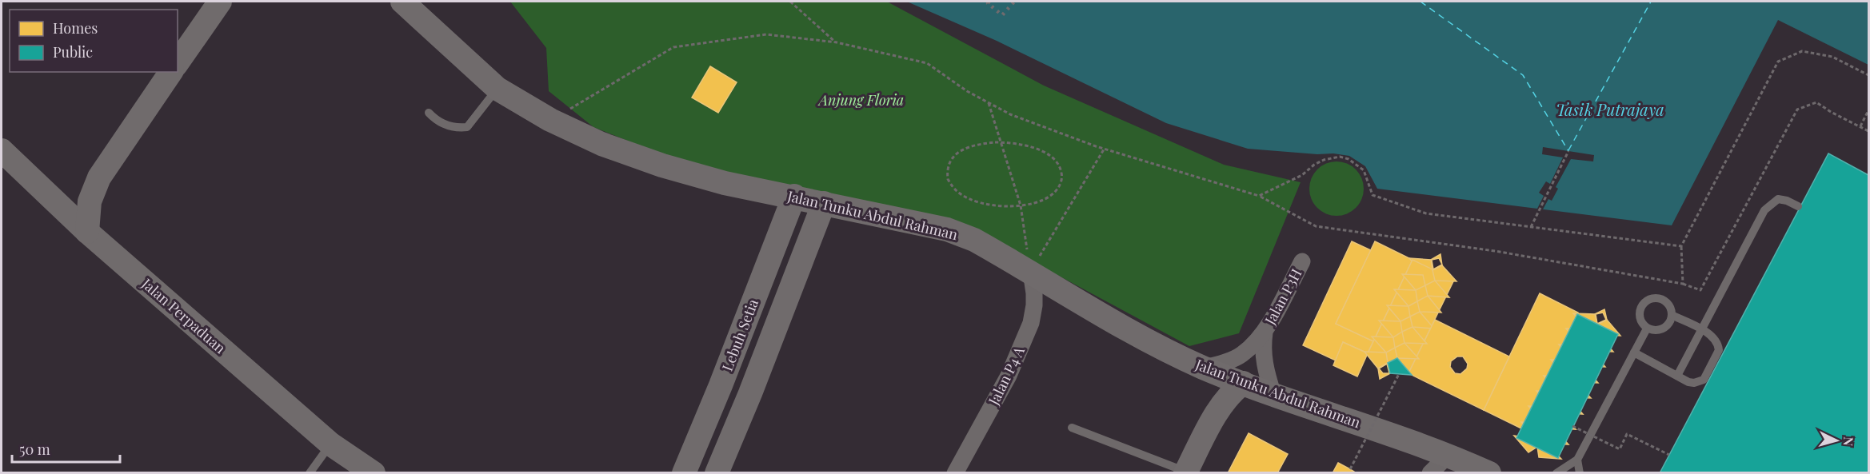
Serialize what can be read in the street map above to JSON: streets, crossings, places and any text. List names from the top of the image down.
{
  "streets": {
    "street": [
      "Jalan Tunku Abdul Rahman",
      "Jalan P3H",
      "Jalan Perpaduan",
      "Lebuh Setia",
      "Jalan P4 A"
    ]
  },
  "crossings": [
    ["Jalan Tunku Abdul Rahman", "Jalan P3H"],
    ["Jalan Tunku Abdul Rahman", "Lebuh Setia"],
    ["Jalan Tunku Abdul Rahman", "Jalan P4 A"]
  ],
  "water": ["Tasik Putrajaya"],
  "parks": ["Anjung Floria"],
  "legend": ["Homes", "Public"],
  "scale_bar": "50 m",
  "north": "right"
}
